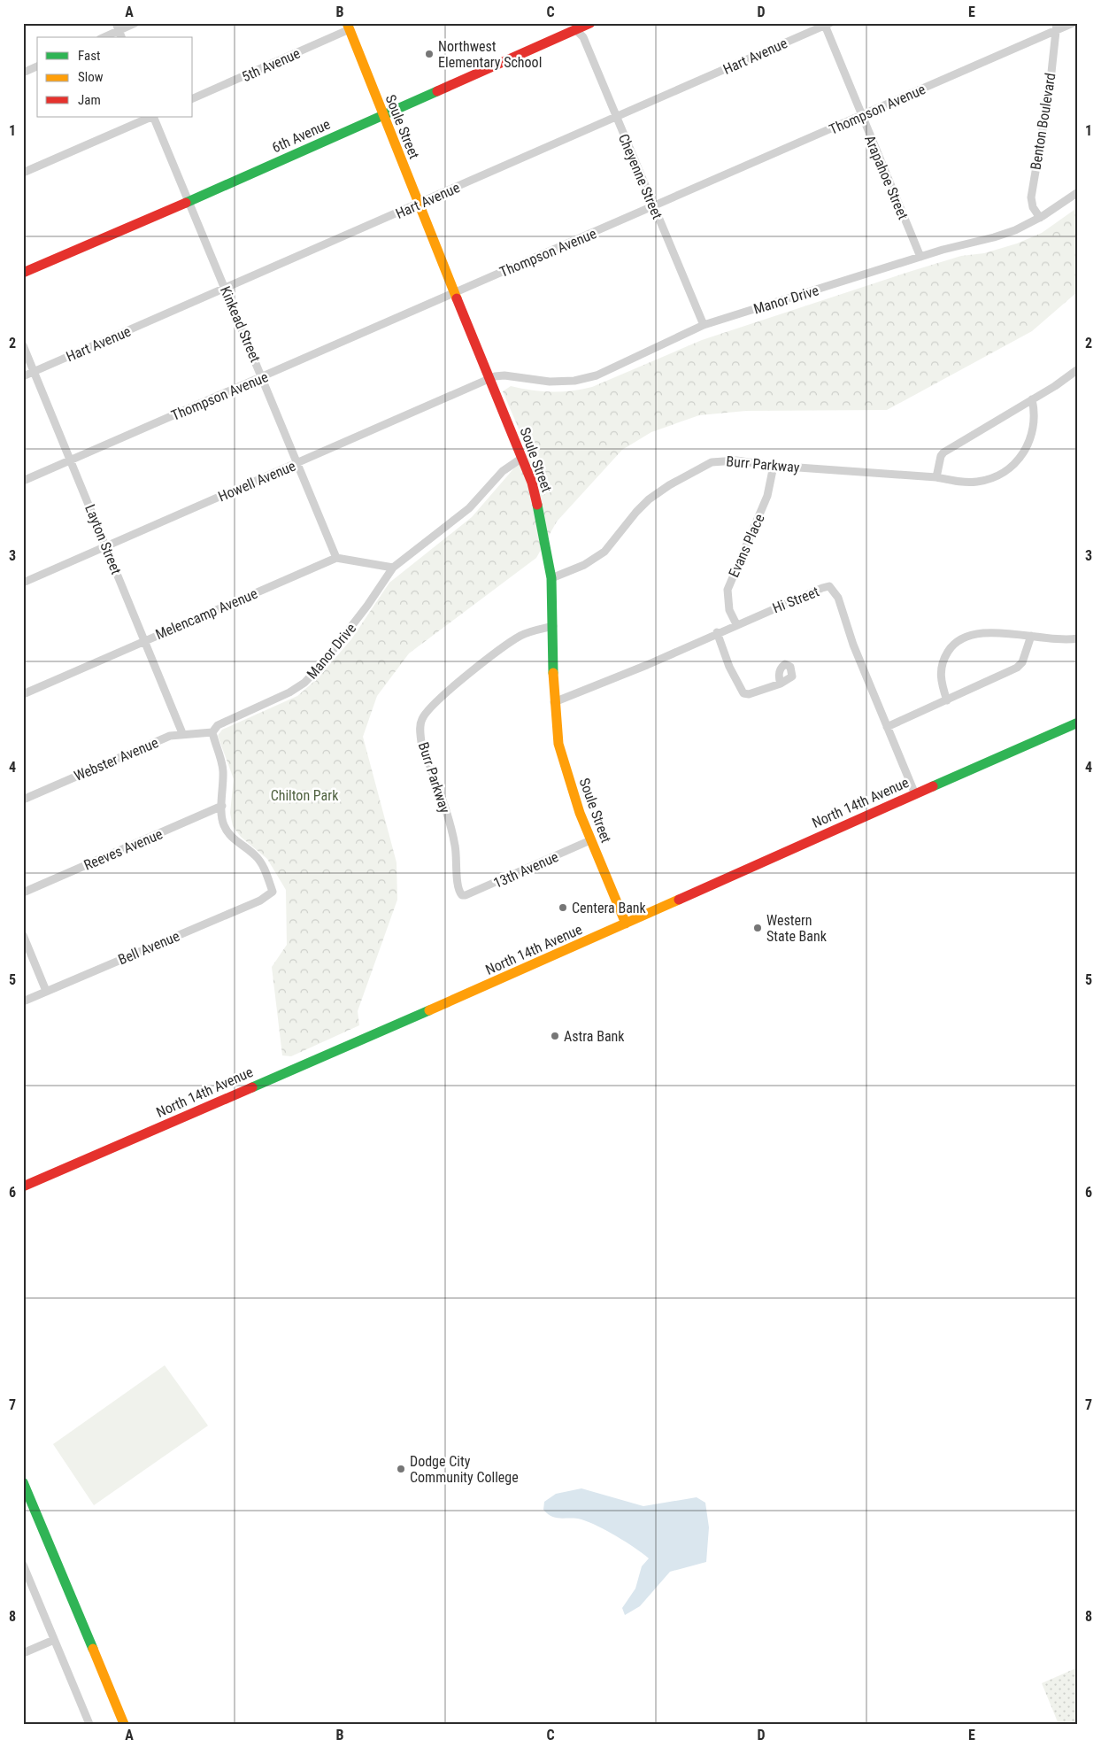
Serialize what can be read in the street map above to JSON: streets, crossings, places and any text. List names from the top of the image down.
{
  "streets": {
    "main road": ["Soule Street", "6th Avenue", "North 14th Avenue"],
    "street": [
      "Hart Avenue",
      "5th Avenue",
      "Thompson Avenue",
      "Benton Boulevard",
      "Cheyenne Street",
      "Arapahoe Street",
      "Manor Drive",
      "Kinkead Street",
      "Burr Parkway",
      "Howell Avenue",
      "Layton Street",
      "Evans Place",
      "Hi Street",
      "Melencamp Avenue",
      "Webster Avenue",
      "Reeves Avenue",
      "13th Avenue",
      "Bell Avenue"
    ]
  },
  "crossings": [
    ["Hart Avenue", "Soule Street"],
    ["Hart Avenue", "Cheyenne Street"],
    ["Hart Avenue", "Arapahoe Street"],
    ["Hart Avenue", "Kinkead Street"],
    ["Hart Avenue", "Layton Street"],
    ["5th Avenue", "Soule Street"],
    ["Thompson Avenue", "Benton Boulevard"],
    ["Thompson Avenue", "Soule Street"],
    ["Thompson Avenue", "Cheyenne Street"],
    ["Thompson Avenue", "Arapahoe Street"],
    ["Thompson Avenue", "Kinkead Street"],
    ["Thompson Avenue", "Layton Street"],
    ["Benton Boulevard", "Manor Drive"],
    ["Soule Street", "6th Avenue"],
    ["Soule Street", "Manor Drive"],
    ["Soule Street", "Burr Parkway"],
    ["Soule Street", "Howell Avenue"],
    ["Soule Street", "Hi Street"],
    ["Soule Street", "North 14th Avenue"],
    ["Soule Street", "13th Avenue"],
    ["6th Avenue", "Cheyenne Street"],
    ["6th Avenue", "Kinkead Street"],
    ["Cheyenne Street", "Manor Drive"],
    ["Arapahoe Street", "Manor Drive"],
    ["Manor Drive", "Howell Avenue"],
    ["Manor Drive", "Webster Avenue"],
    ["Kinkead Street", "Howell Avenue"],
    ["Kinkead Street", "Melencamp Avenue"],
    ["Burr Parkway", "Evans Place"],
    ["Burr Parkway", "13th Avenue"],
    ["Howell Avenue", "Layton Street"],
    ["Layton Street", "Melencamp Avenue"],
    ["Layton Street", "Webster Avenue"],
    ["Evans Place", "Hi Street"],
    ["Hi Street", "North 14th Avenue"],
    ["Reeves Avenue", "Bell Avenue"]
  ],
  "parks": ["Chilton Park"],
  "places": [
    "Northwest Elementary School",
    "Centera Bank",
    "Western State Bank",
    "Astra Bank",
    "Dodge City Community College"
  ],
  "legend": ["Fast", "Slow", "Jam"],
  "grid": {
    "columns": [
      "A",
      "B",
      "C",
      "D",
      "E"
    ],
    "rows": [
      "1",
      "2",
      "3",
      "4",
      "5",
      "6",
      "7",
      "8"
    ]
  }
}
